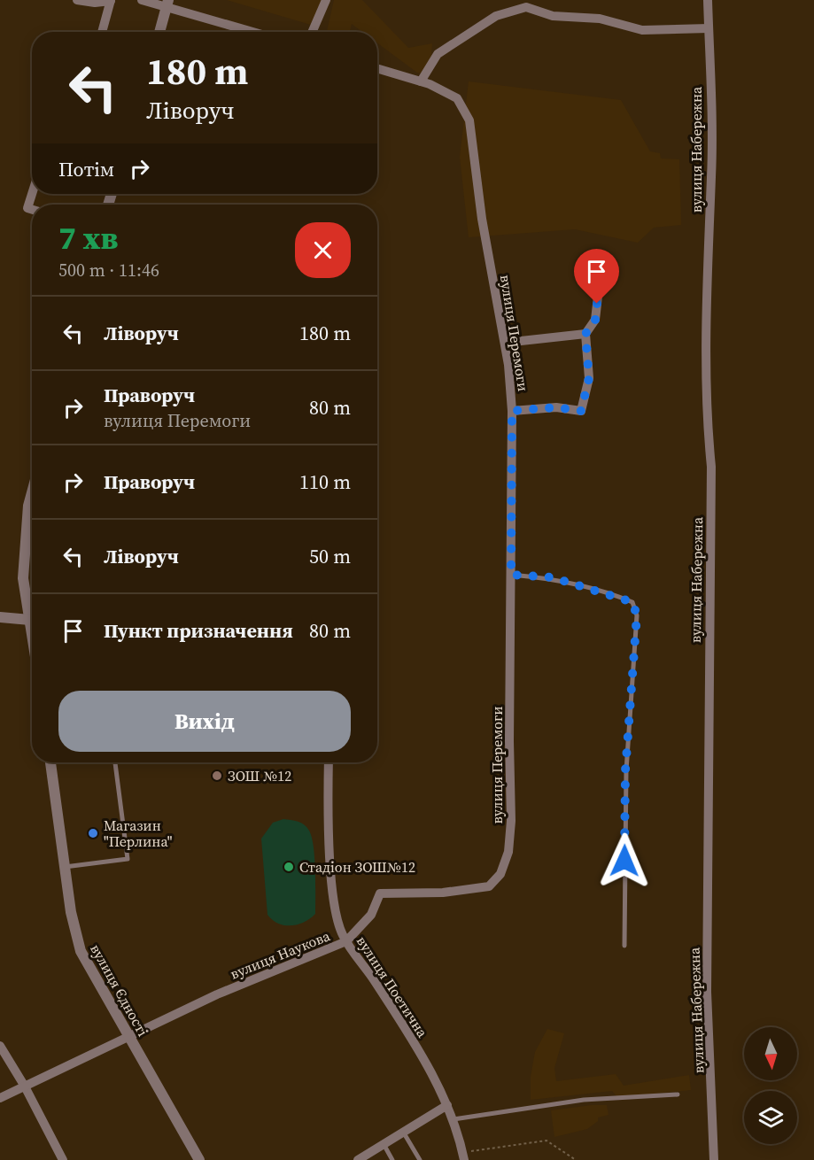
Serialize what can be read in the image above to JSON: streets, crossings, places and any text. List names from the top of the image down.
{
  "streets": {
    "street": [
      "вулиця Набережна",
      "вулиця Перемоги",
      "вулиця Наукова",
      "вулиця Поетична",
      "вулиця Єдності"
    ]
  },
  "crossings": [
    ["вулиця Перемоги", "вулиця Наукова"],
    ["вулиця Наукова", "вулиця Поетична"],
    ["вулиця Наукова", "вулиця Єдності"]
  ],
  "places": ["ЗОШ №12", "Магазин \"Перлина\"", "Стадіон ЗОШ№12"],
  "north": "bottom",
  "page": {
    "turn": ["180 m", "Ліворуч"],
    "then": "Потім",
    "heading": ["7 хв", "500 m · 11:46"],
    "list": [
      {
        "name": "Ліворуч",
        "value": "180 m"
      },
      {
        "name": "Праворуч",
        "note": "вулиця Перемоги",
        "value": "80 m"
      },
      {
        "name": "Праворуч",
        "value": "110 m"
      },
      {
        "name": "Ліворуч",
        "value": "50 m"
      },
      {
        "name": "Пункт призначення",
        "value": "80 m"
      }
    ],
    "buttons": "Вихід"
  }
}
